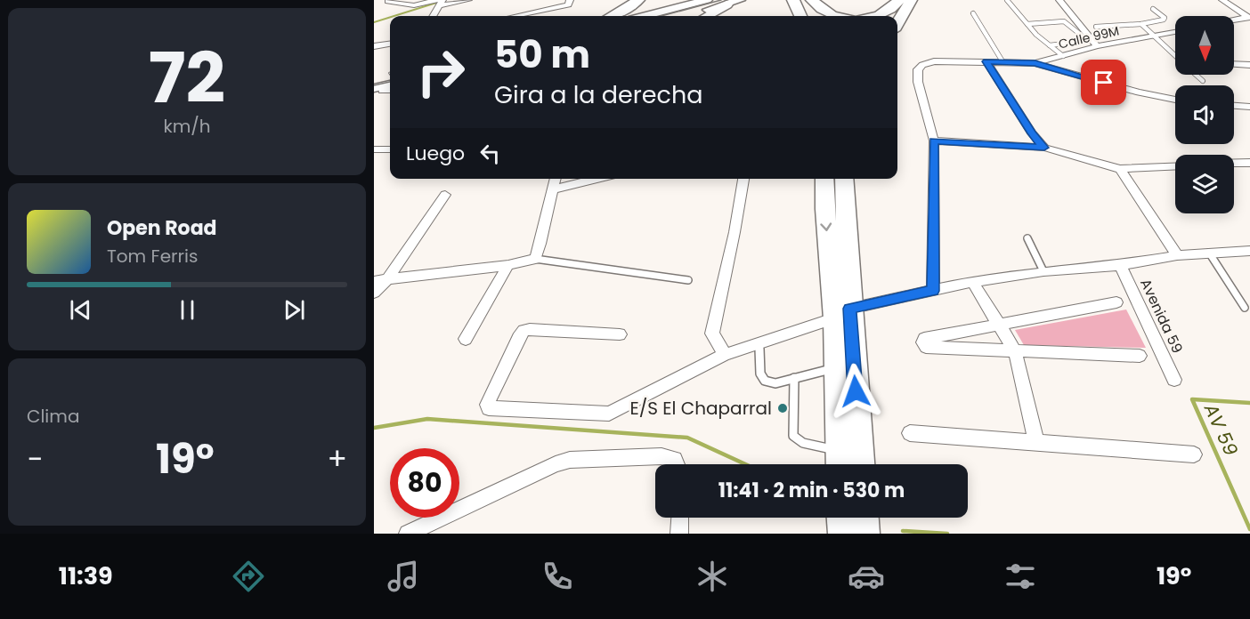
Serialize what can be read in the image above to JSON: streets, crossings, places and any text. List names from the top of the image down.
{
  "streets": {
    "street": ["Calle 99M", "Avenida 59"]
  },
  "water": ["AV 59"],
  "places": ["E/S El Chaparral"],
  "north": "bottom",
  "page": {
    "tile": [
      ["72", "km/h"],
      "Clima"
    ],
    "turn": ["50 m", "Gira a la derecha"],
    "then": "Luego",
    "song": ["Open Road", "Tom Ferris"],
    "heat": ["−", "19°", "+"],
    "limit": "80",
    "trip": "11:41 · 2 min · 530 m",
    "tabs": ["11:39", "19°"]
  }
}
